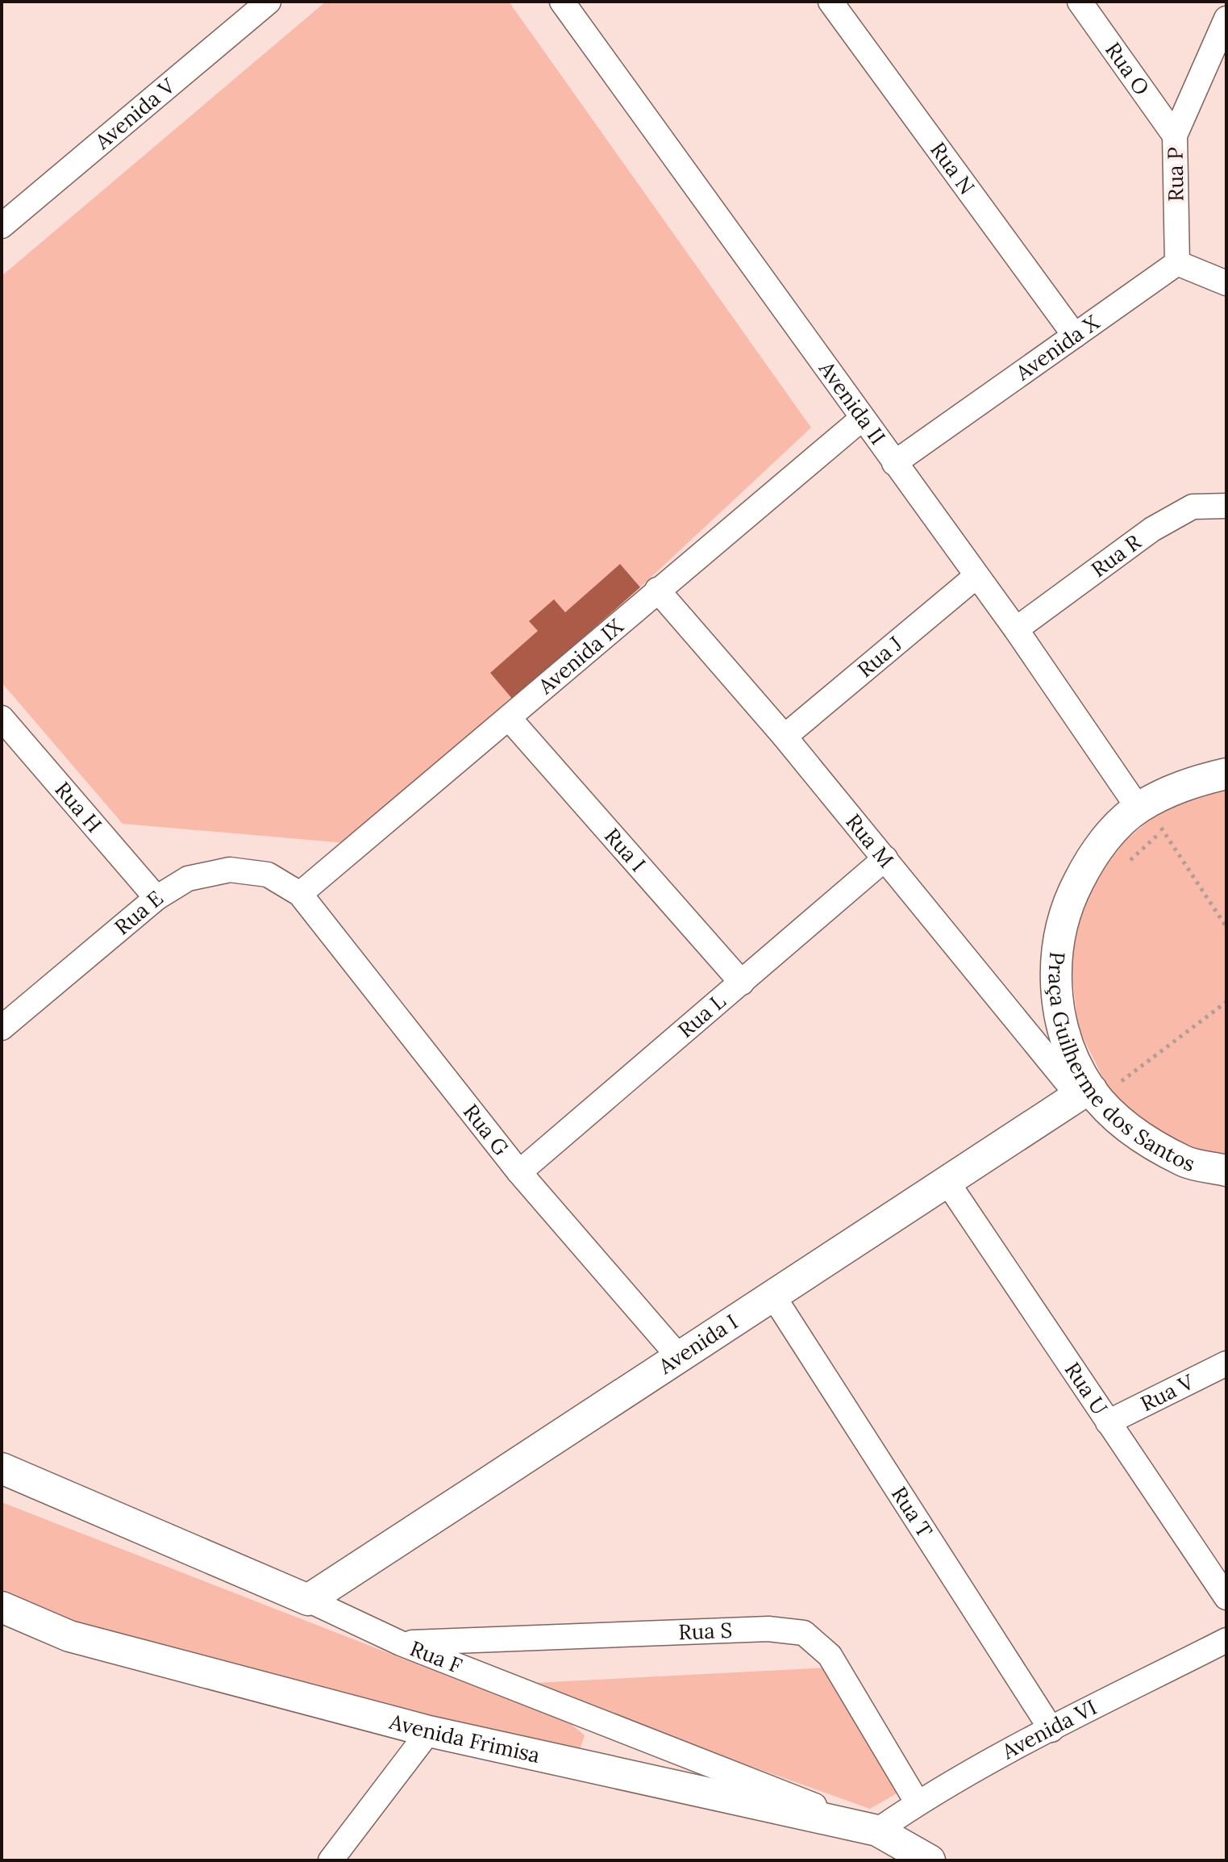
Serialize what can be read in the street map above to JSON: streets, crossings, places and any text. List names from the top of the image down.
{
  "streets": {
    "street": [
      "Rua O",
      "Avenida V",
      "Rua N",
      "Rua P",
      "Avenida X",
      "Avenida II",
      "Rua R",
      "Avenida IX",
      "Rua J",
      "Rua H",
      "Rua M",
      "Rua I",
      "Rua E",
      "Rua L",
      "Praça Guilherme dos Santos",
      "Rua G",
      "Avenida I",
      "Rua U",
      "Rua V",
      "Rua T",
      "Rua S",
      "Rua F",
      "Avenida VI",
      "Avenida Frimisa"
    ]
  },
  "crossings": [
    ["Rua O", "Rua P"],
    ["Rua N", "Avenida X"],
    ["Rua P", "Avenida X"],
    ["Avenida X", "Avenida II"],
    ["Avenida II", "Rua R"],
    ["Avenida II", "Avenida IX"],
    ["Avenida II", "Rua J"],
    ["Avenida II", "Praça Guilherme dos Santos"],
    ["Avenida IX", "Rua M"],
    ["Avenida IX", "Rua I"],
    ["Avenida IX", "Rua E"],
    ["Avenida IX", "Rua G"],
    ["Rua J", "Rua M"],
    ["Rua H", "Rua E"],
    ["Rua M", "Rua L"],
    ["Rua M", "Praça Guilherme dos Santos"],
    ["Rua M", "Avenida I"],
    ["Rua I", "Rua L"],
    ["Rua E", "Rua G"],
    ["Rua L", "Rua G"],
    ["Praça Guilherme dos Santos", "Avenida I"],
    ["Rua G", "Avenida I"],
    ["Avenida I", "Rua U"],
    ["Avenida I", "Rua T"],
    ["Avenida I", "Rua F"],
    ["Rua U", "Rua V"],
    ["Rua T", "Avenida VI"],
    ["Rua S", "Rua F"],
    ["Rua S", "Avenida VI"],
    ["Rua F", "Avenida VI"],
    ["Rua F", "Avenida Frimisa"],
    ["Avenida VI", "Avenida Frimisa"]
  ]
}
